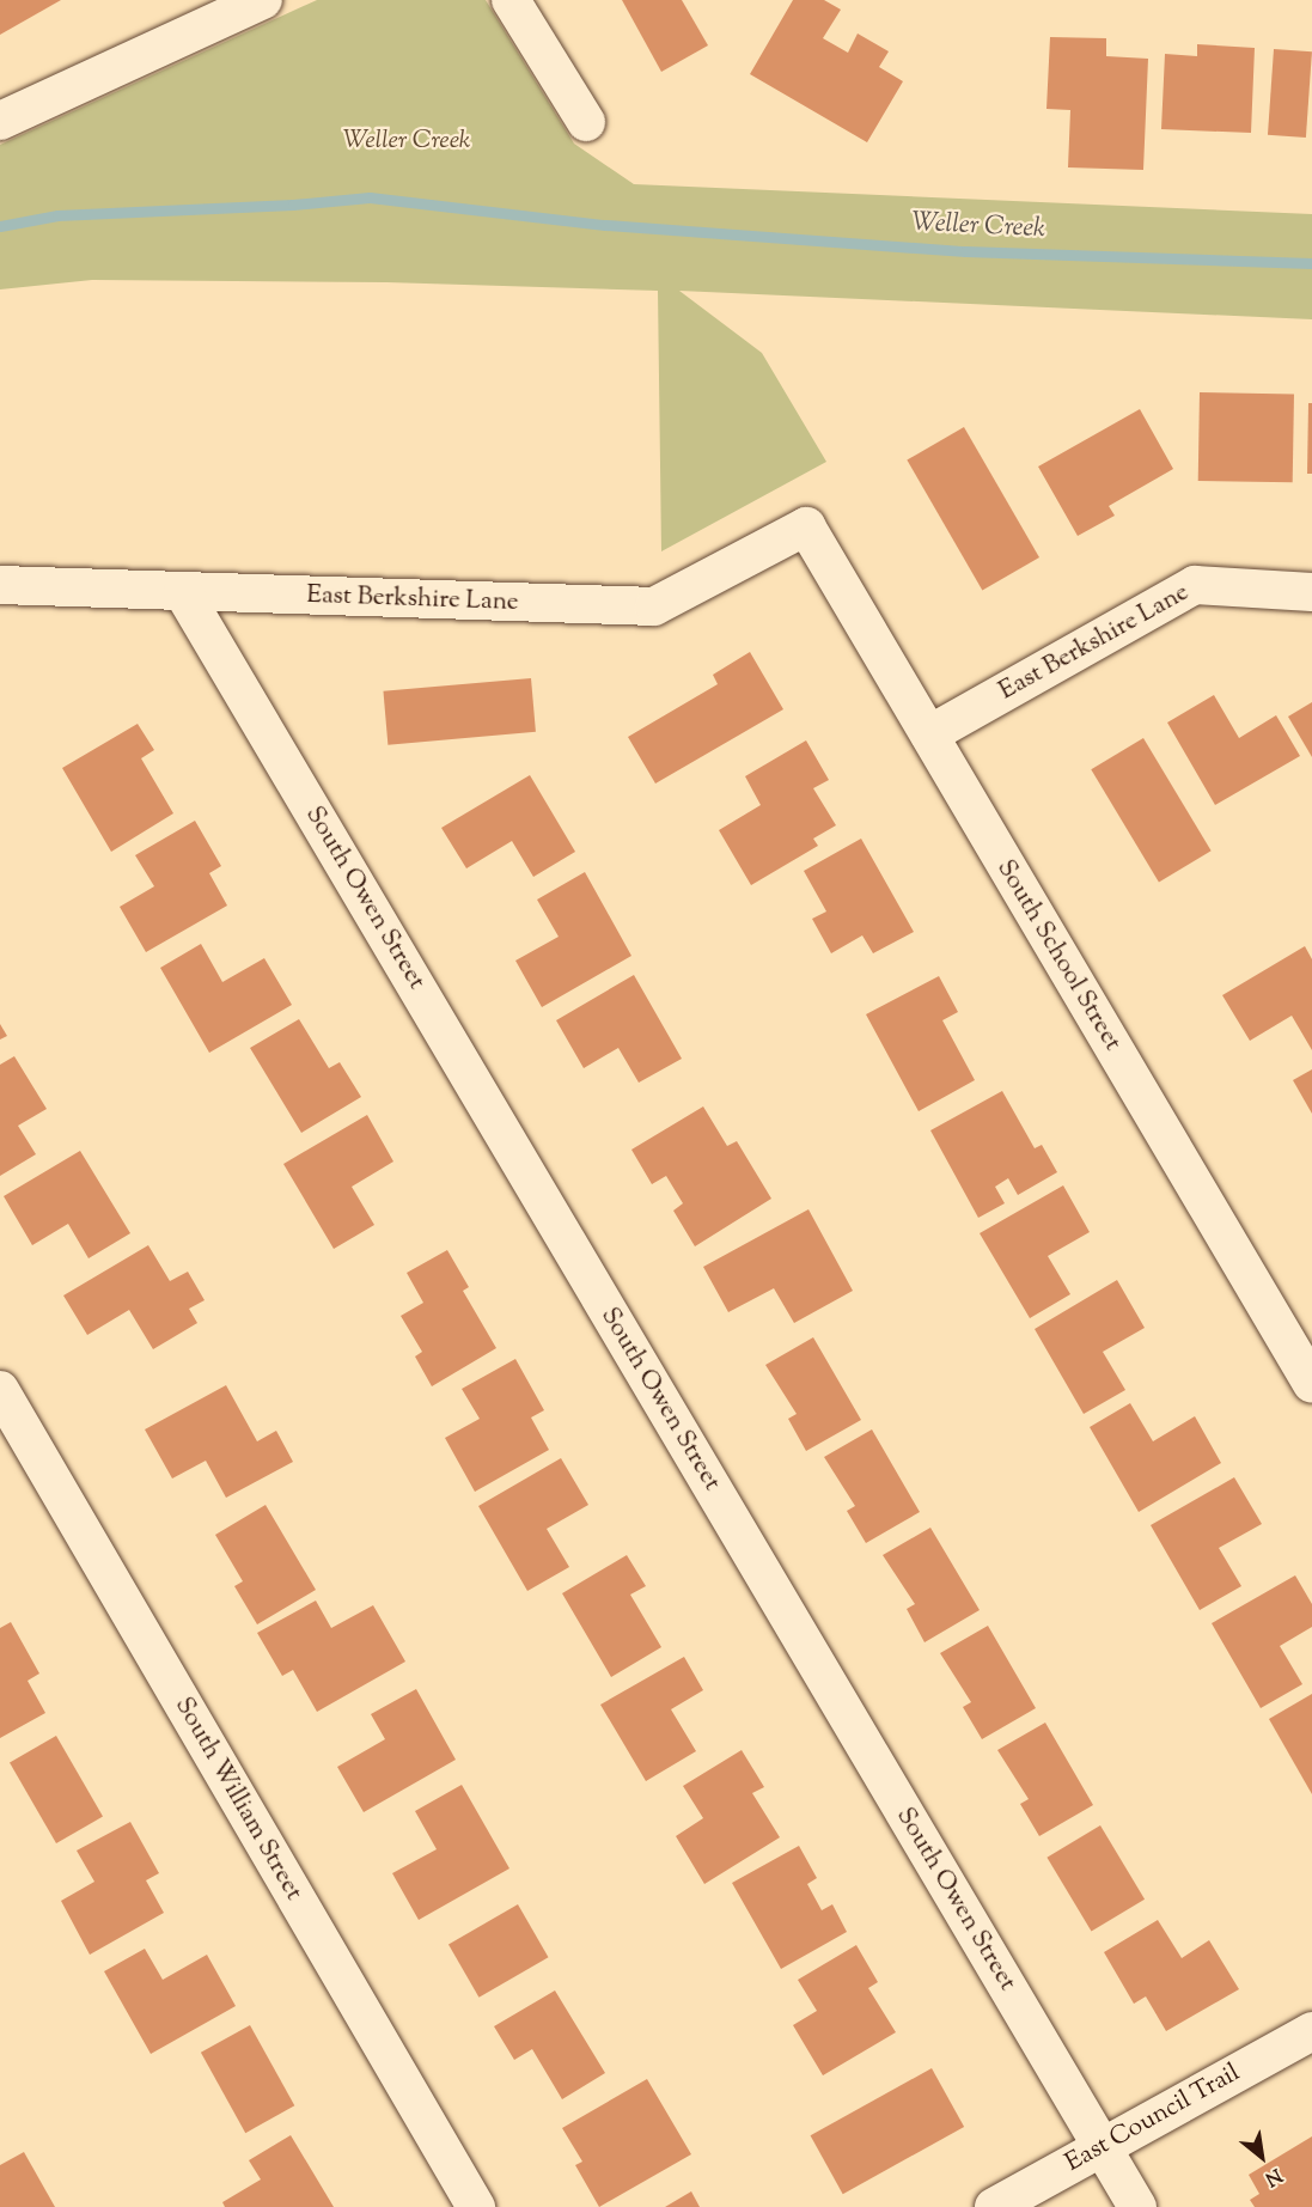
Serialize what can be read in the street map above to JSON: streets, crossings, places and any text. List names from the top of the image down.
{
  "streets": {
    "street": [
      "East Berkshire Lane",
      "South Owen Street",
      "South School Street",
      "South William Street",
      "East Council Trail"
    ]
  },
  "crossings": [
    ["East Berkshire Lane", "South Owen Street"],
    ["East Berkshire Lane", "South School Street"],
    ["South Owen Street", "East Council Trail"]
  ],
  "water": ["Weller Creek"],
  "parks": ["Weller Creek"],
  "north": "bottom right"
}
